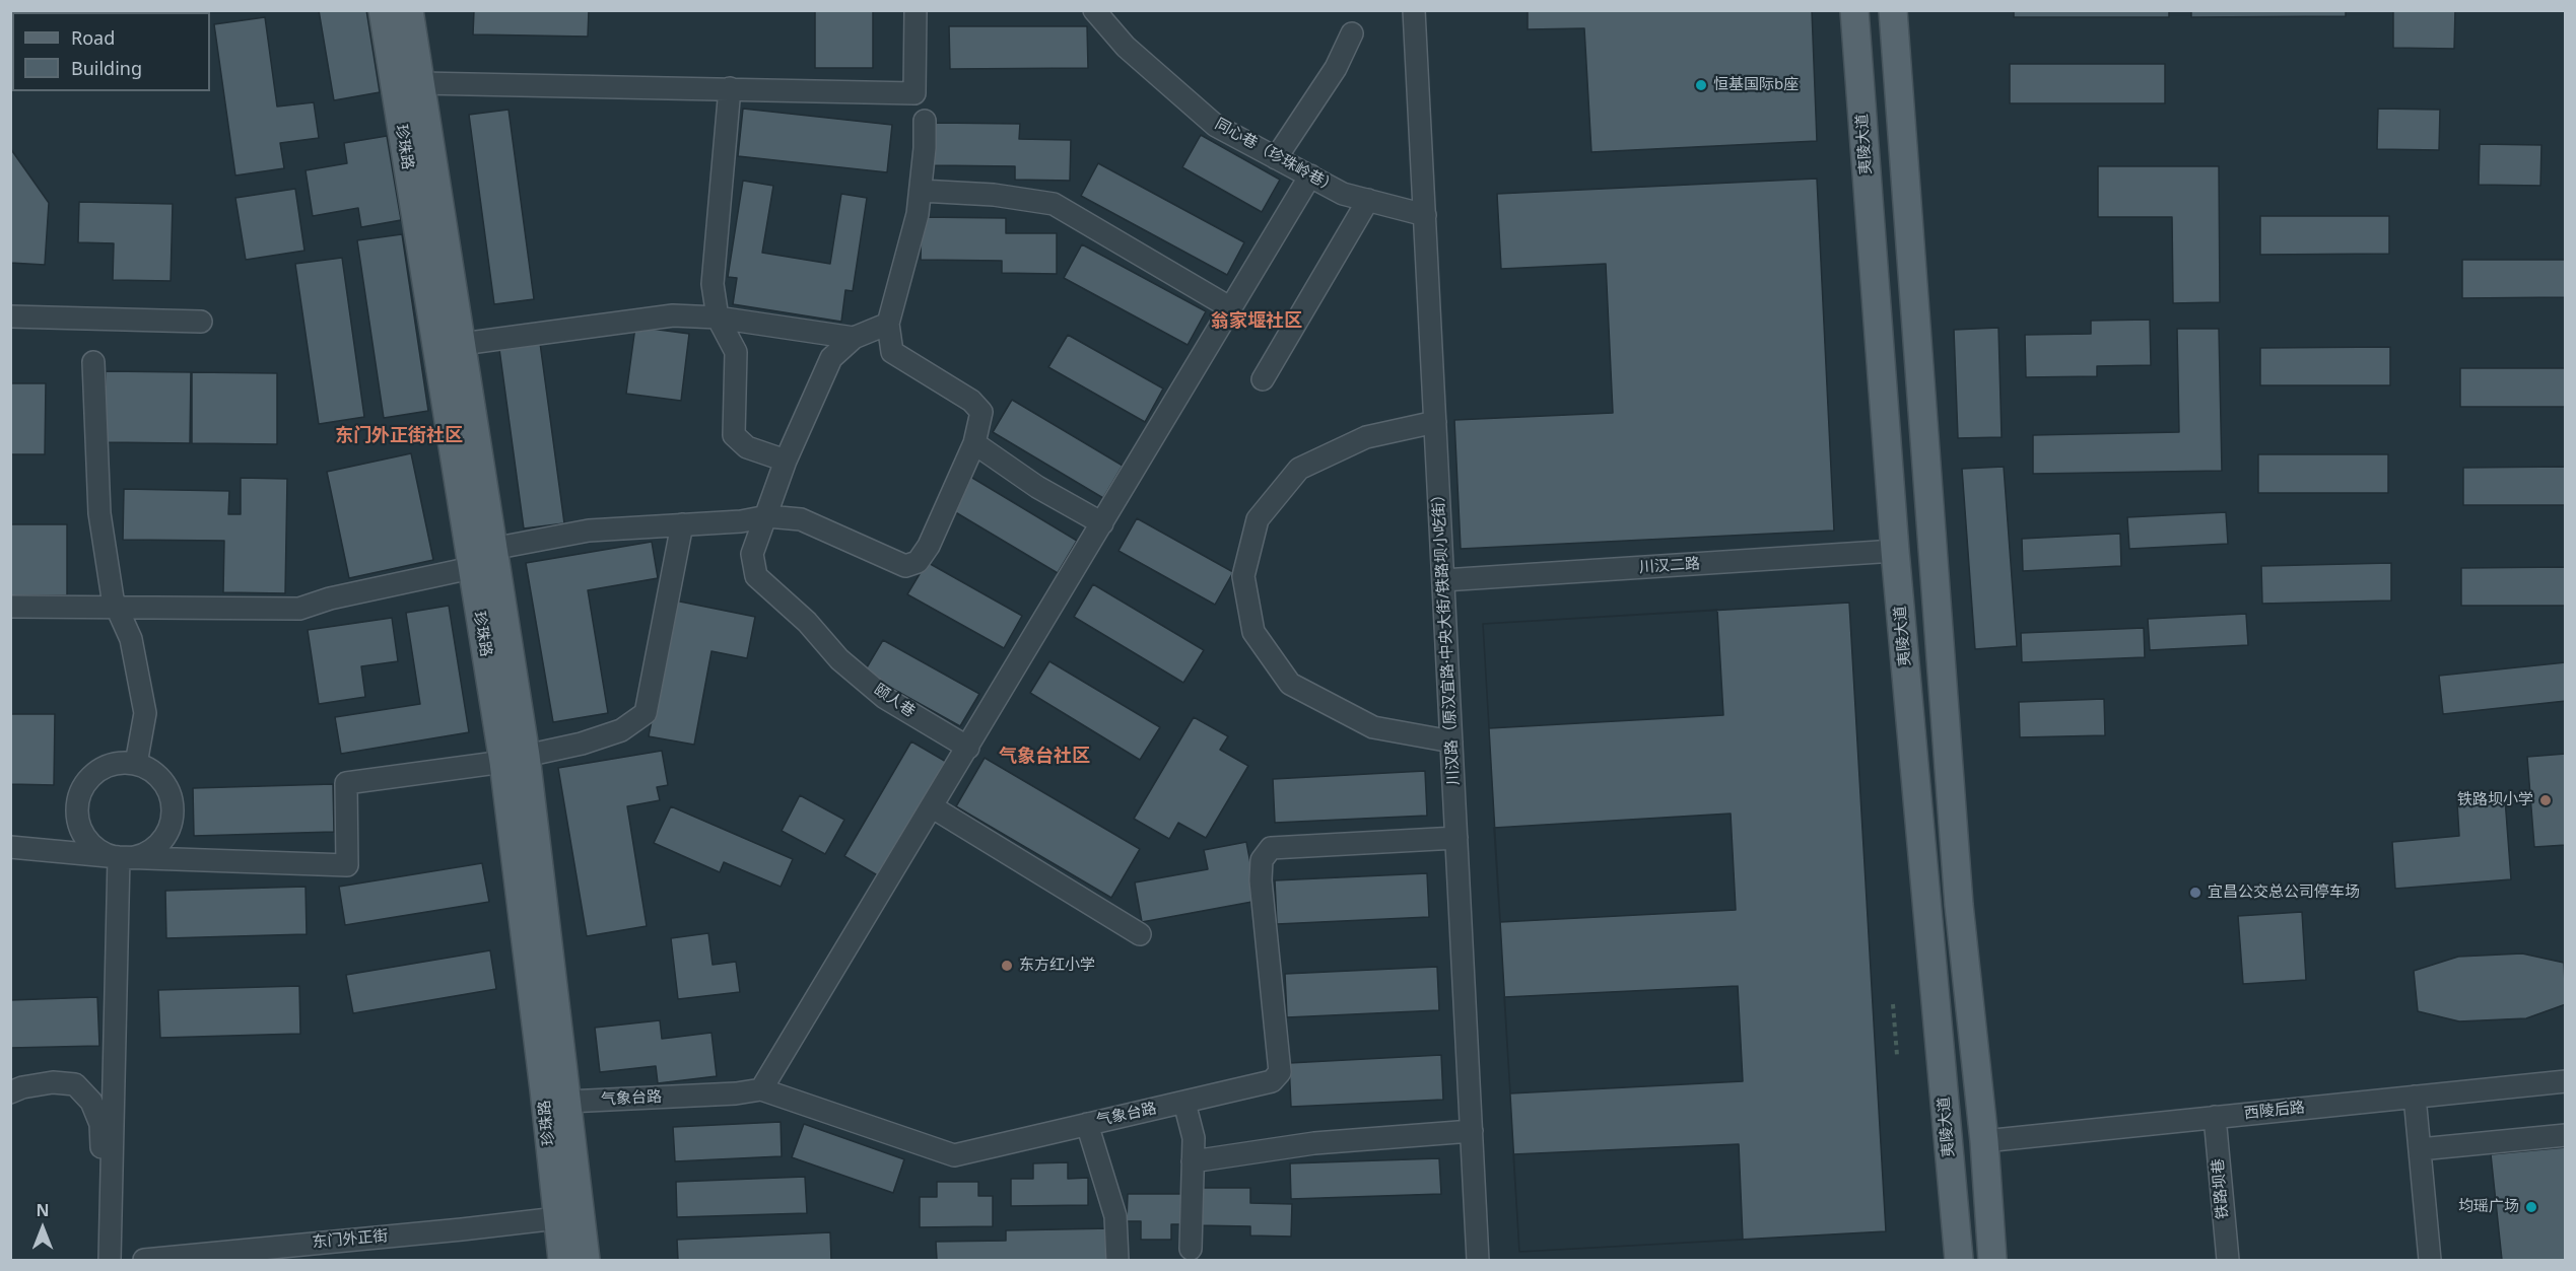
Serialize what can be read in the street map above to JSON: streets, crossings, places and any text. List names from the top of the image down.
{
  "streets": {
    "main road": ["夷陵大道", "珍珠路"],
    "street": [
      "同心巷（珍珠岭巷）",
      "川汉二路",
      "川汉路（原汉宜路·中央大街/铁路坝小吃街）",
      "颐人巷",
      "气象台路",
      "西陵后路",
      "铁路坝巷",
      "东门外正街"
    ]
  },
  "crossings": [
    ["夷陵大道", "川汉二路"],
    ["珍珠路", "气象台路"],
    ["珍珠路", "东门外正街"],
    ["同心巷（珍珠岭巷）", "川汉路（原汉宜路·中央大街/铁路坝小吃街）"],
    ["川汉二路", "川汉路（原汉宜路·中央大街/铁路坝小吃街）"],
    ["川汉路（原汉宜路·中央大街/铁路坝小吃街）", "气象台路"],
    ["西陵后路", "铁路坝巷"]
  ],
  "districts": ["翁家堰社区", "东门外正街社区", "气象台社区"],
  "places": [
    "恒基国际b座",
    "铁路坝小学",
    "宜昌公交总公司停车场",
    "东方红小学",
    "均瑶广场"
  ],
  "legend": ["Road", "Building"],
  "north": "top"
}
